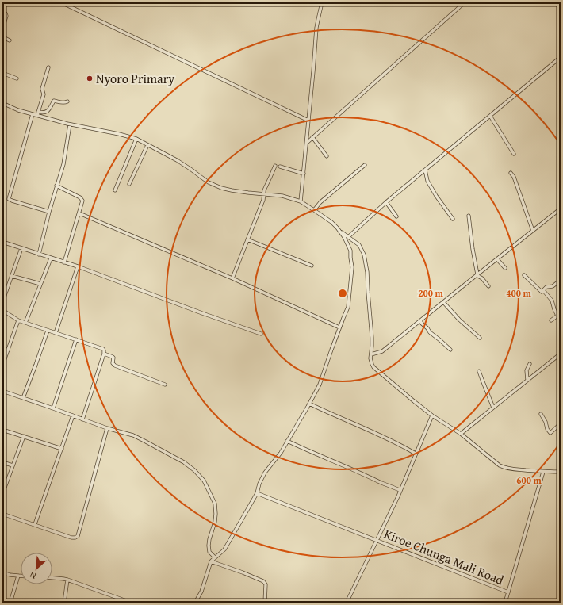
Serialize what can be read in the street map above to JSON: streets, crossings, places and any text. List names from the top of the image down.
{
  "streets": {
    "street": ["Kiroe Chunga Mali Road"]
  },
  "places": ["Nyoro Primary"],
  "north": "bottom left",
  "rings": ["200 m", "400 m", "600 m"]
}
